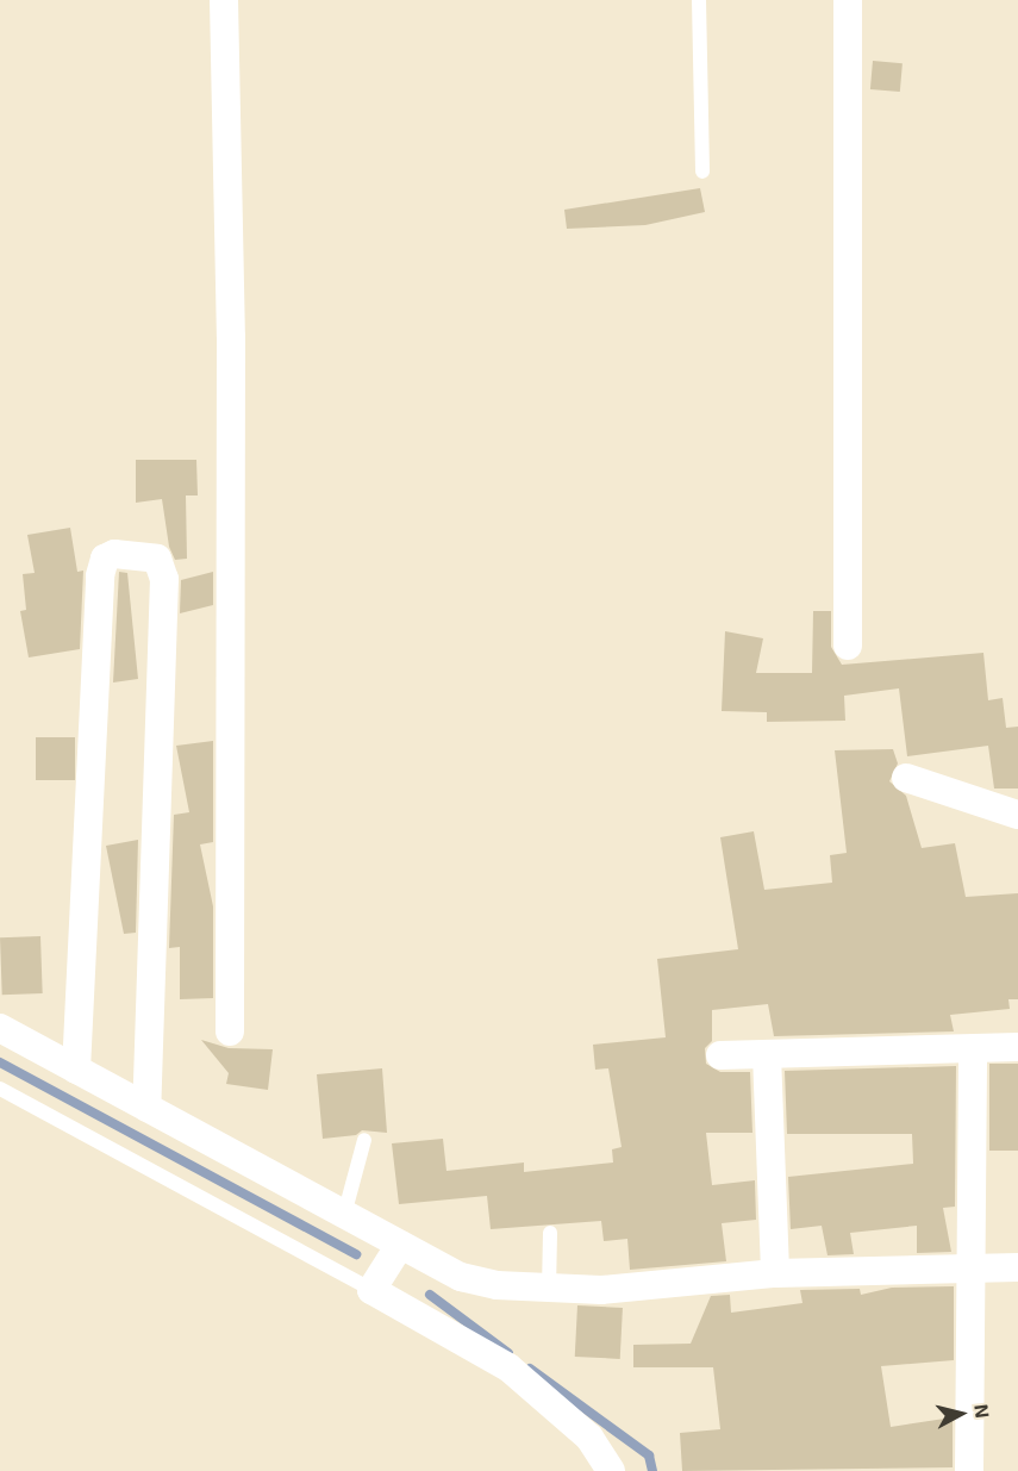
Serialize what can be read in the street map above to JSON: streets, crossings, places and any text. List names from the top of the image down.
{
  "north": "right"
}
